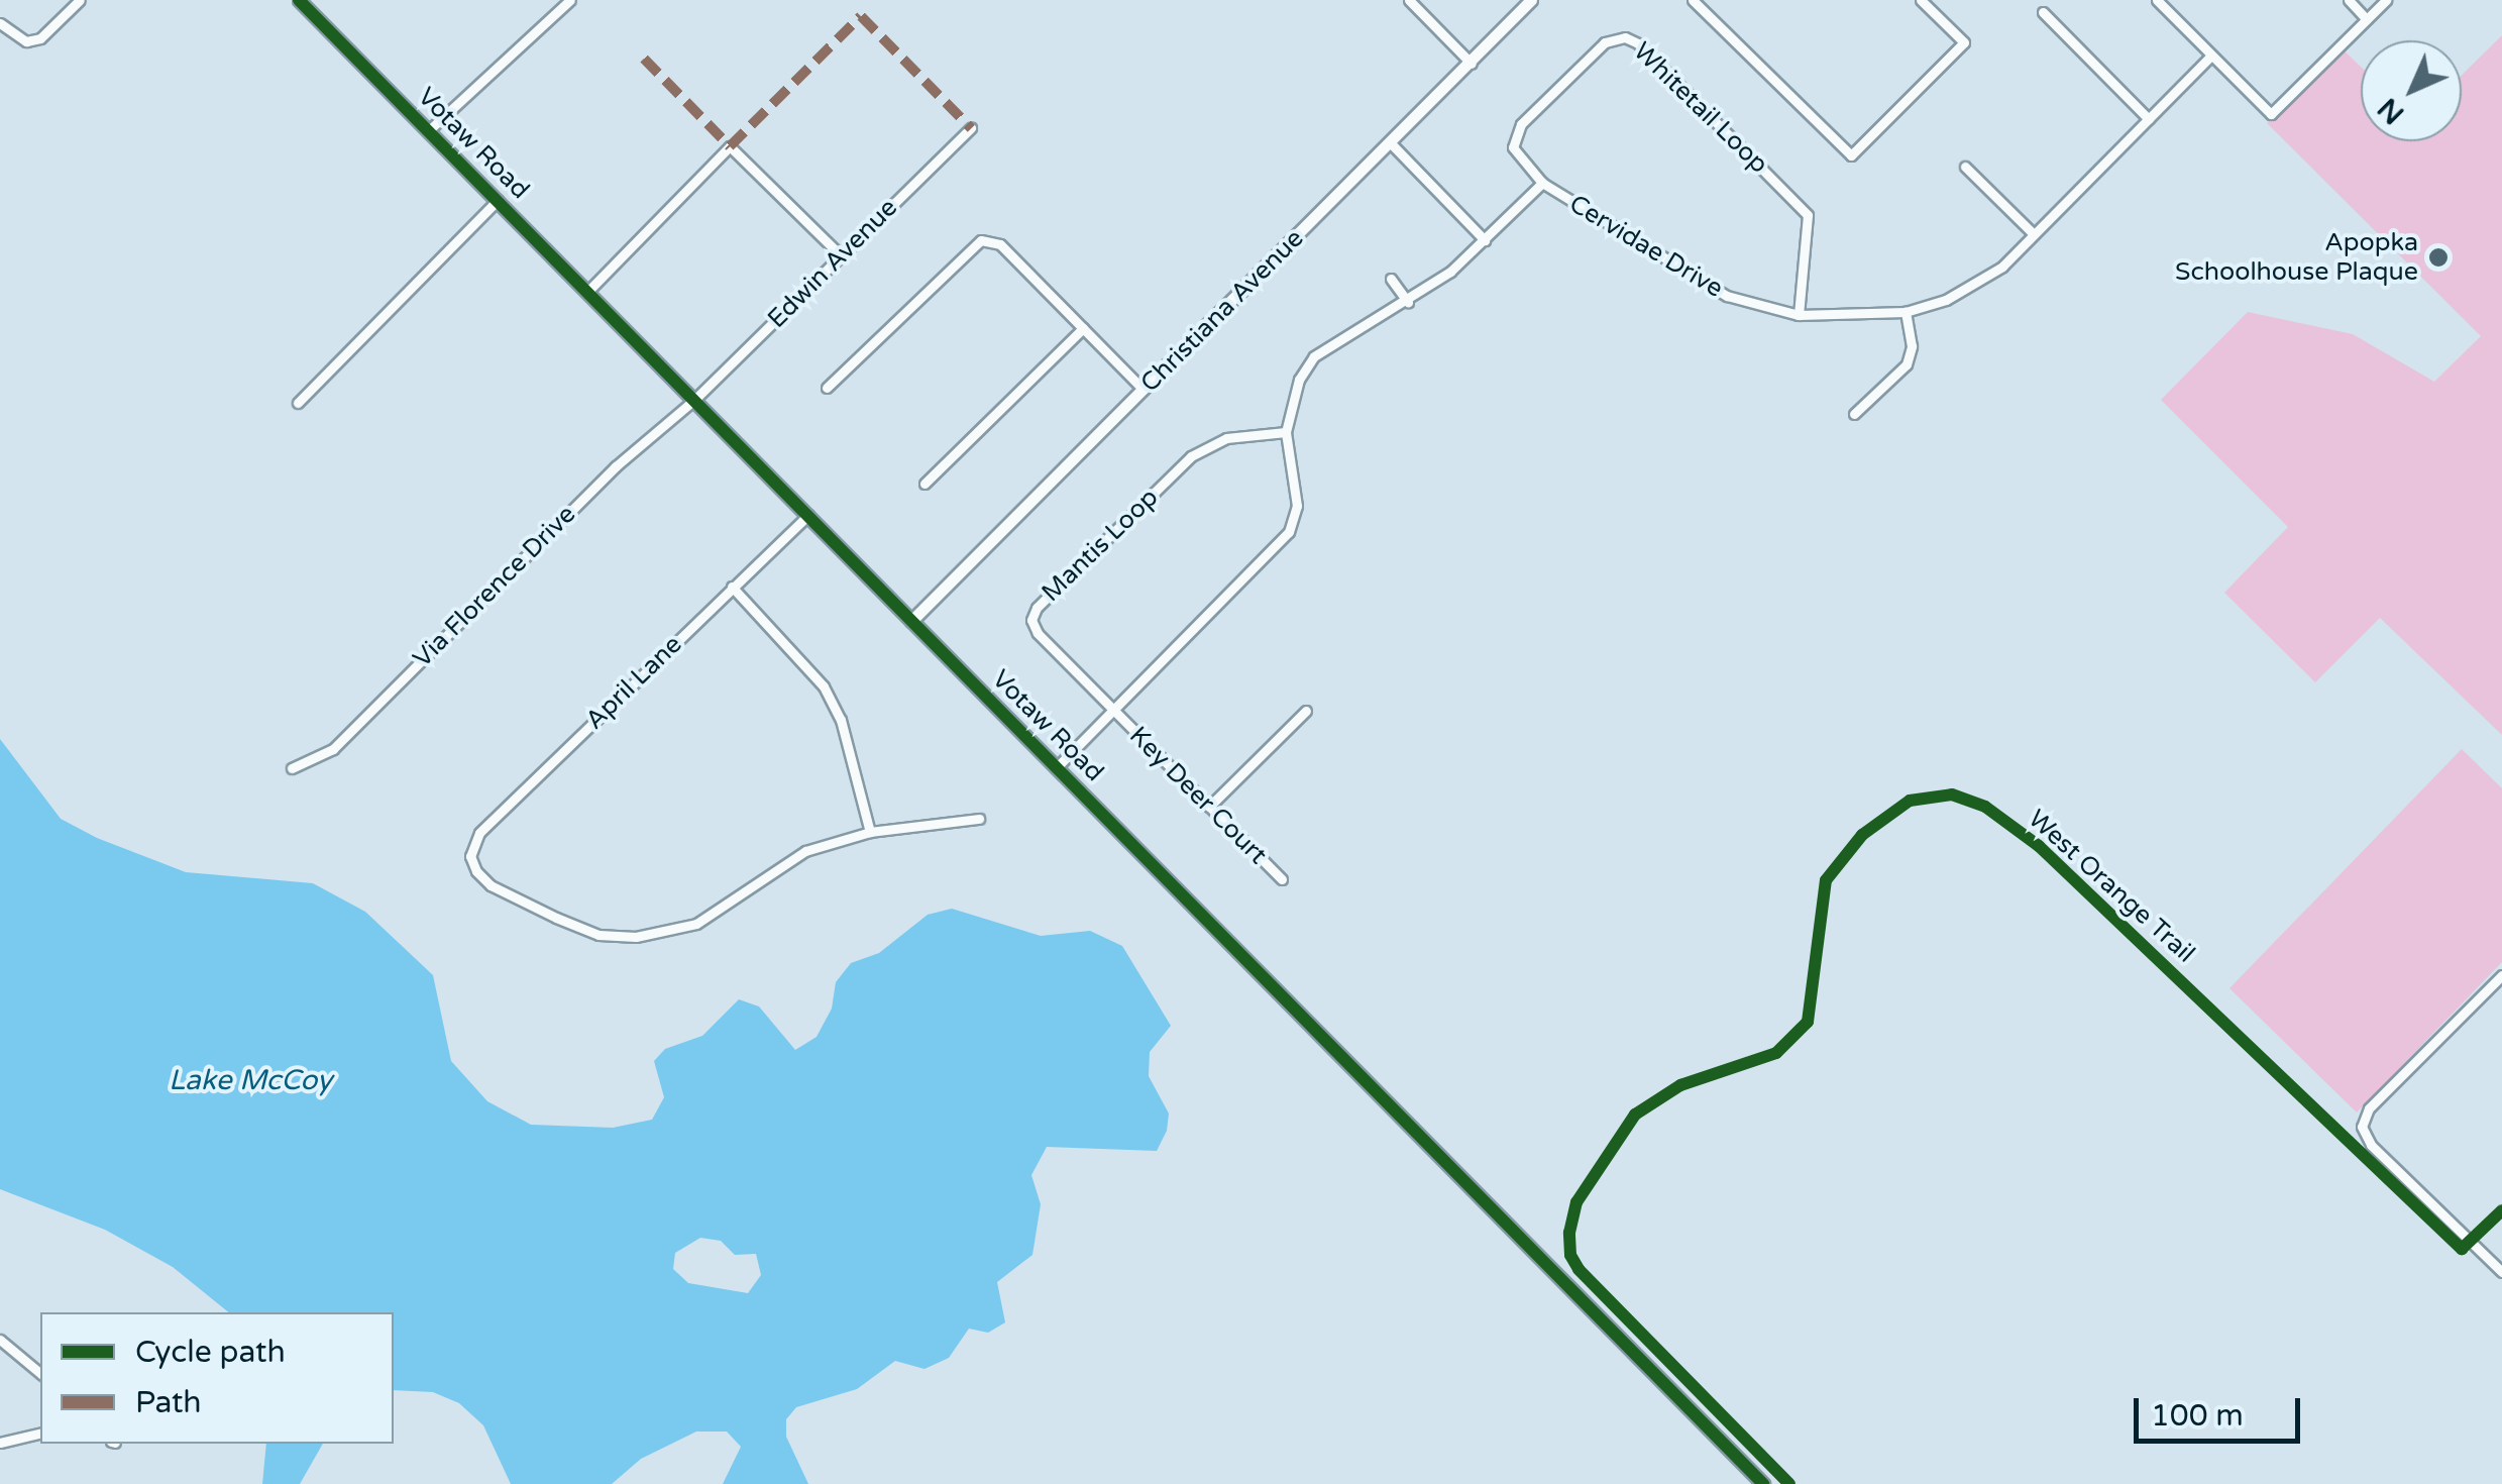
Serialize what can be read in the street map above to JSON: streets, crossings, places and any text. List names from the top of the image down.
{
  "streets": {
    "street": [
      "Whitetail Loop",
      "Votaw Road",
      "Cervidae Drive",
      "Edwin Avenue",
      "Christiana Avenue",
      "Mantis Loop",
      "Via Florence Drive",
      "April Lane",
      "Key Deer Court"
    ],
    "cycle path": ["West Orange Trail"]
  },
  "crossings": [
    ["Whitetail Loop", "Cervidae Drive"],
    ["Votaw Road", "Cervidae Drive"],
    ["Votaw Road", "Edwin Avenue"],
    ["Votaw Road", "Christiana Avenue"],
    ["Votaw Road", "Via Florence Drive"],
    ["Votaw Road", "April Lane"],
    ["Cervidae Drive", "Mantis Loop"],
    ["Cervidae Drive", "Key Deer Court"],
    ["Edwin Avenue", "Via Florence Drive"],
    ["Mantis Loop", "Key Deer Court"]
  ],
  "water": ["Lake McCoy"],
  "places": ["Apopka Schoolhouse Plaque"],
  "legend": ["Cycle path", "Path"],
  "scale_bar": "100 m",
  "north": "bottom left"
}
